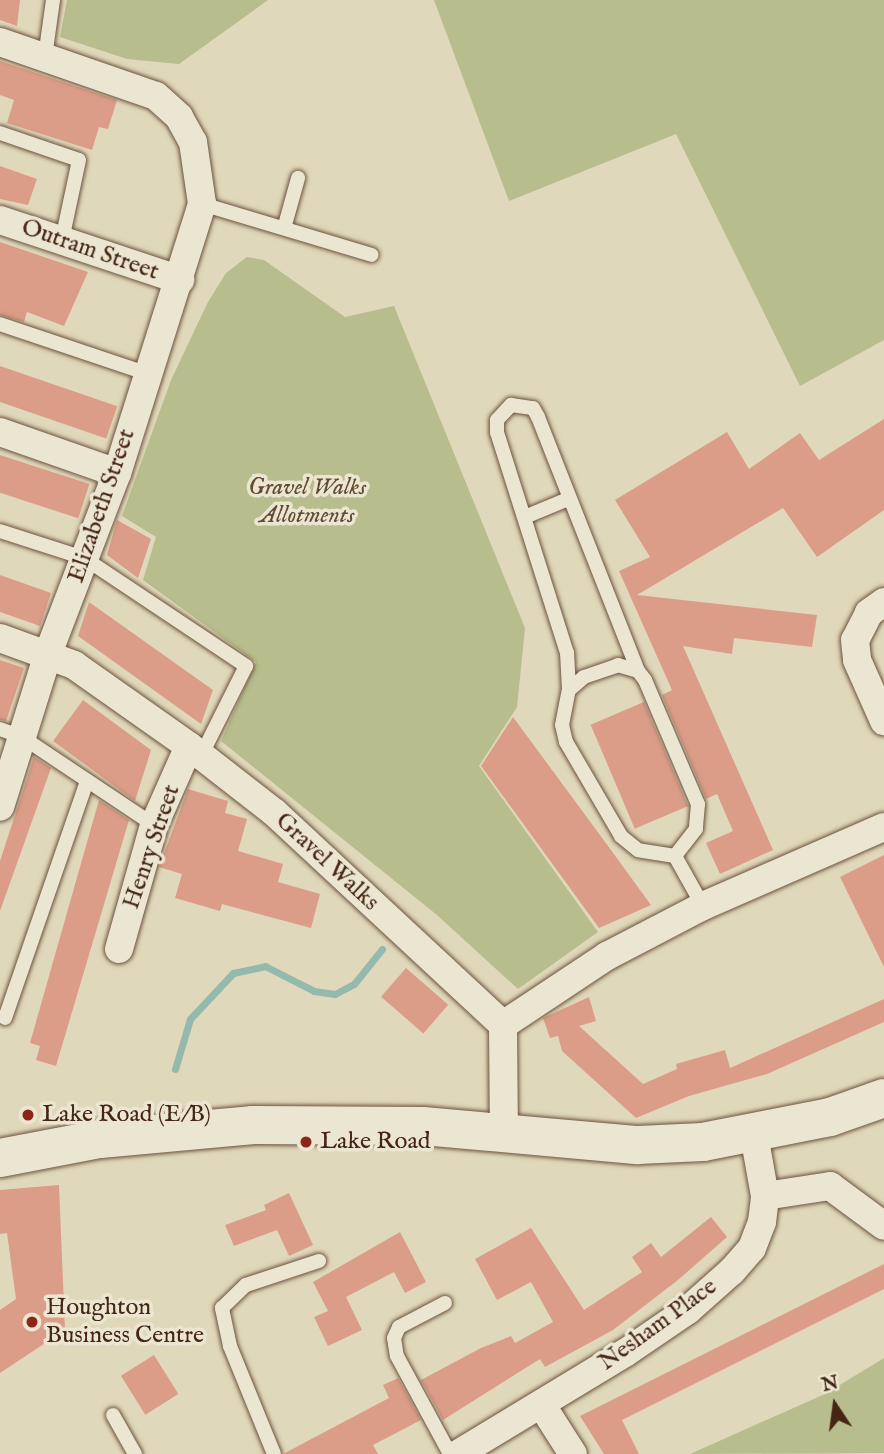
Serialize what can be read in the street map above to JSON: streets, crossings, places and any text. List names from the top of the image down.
{
  "streets": {
    "street": [
      "Outram Street",
      "Elizabeth Street",
      "Henry Street",
      "Gravel Walks",
      "Nesham Place"
    ]
  },
  "crossings": [
    ["Outram Street", "Elizabeth Street"],
    ["Elizabeth Street", "Gravel Walks"],
    ["Henry Street", "Gravel Walks"]
  ],
  "parks": ["Gravel Walks Allotments"],
  "places": ["Lake Road (E/B)", "Lake Road", "Houghton Business Centre"],
  "north": "top"
}
